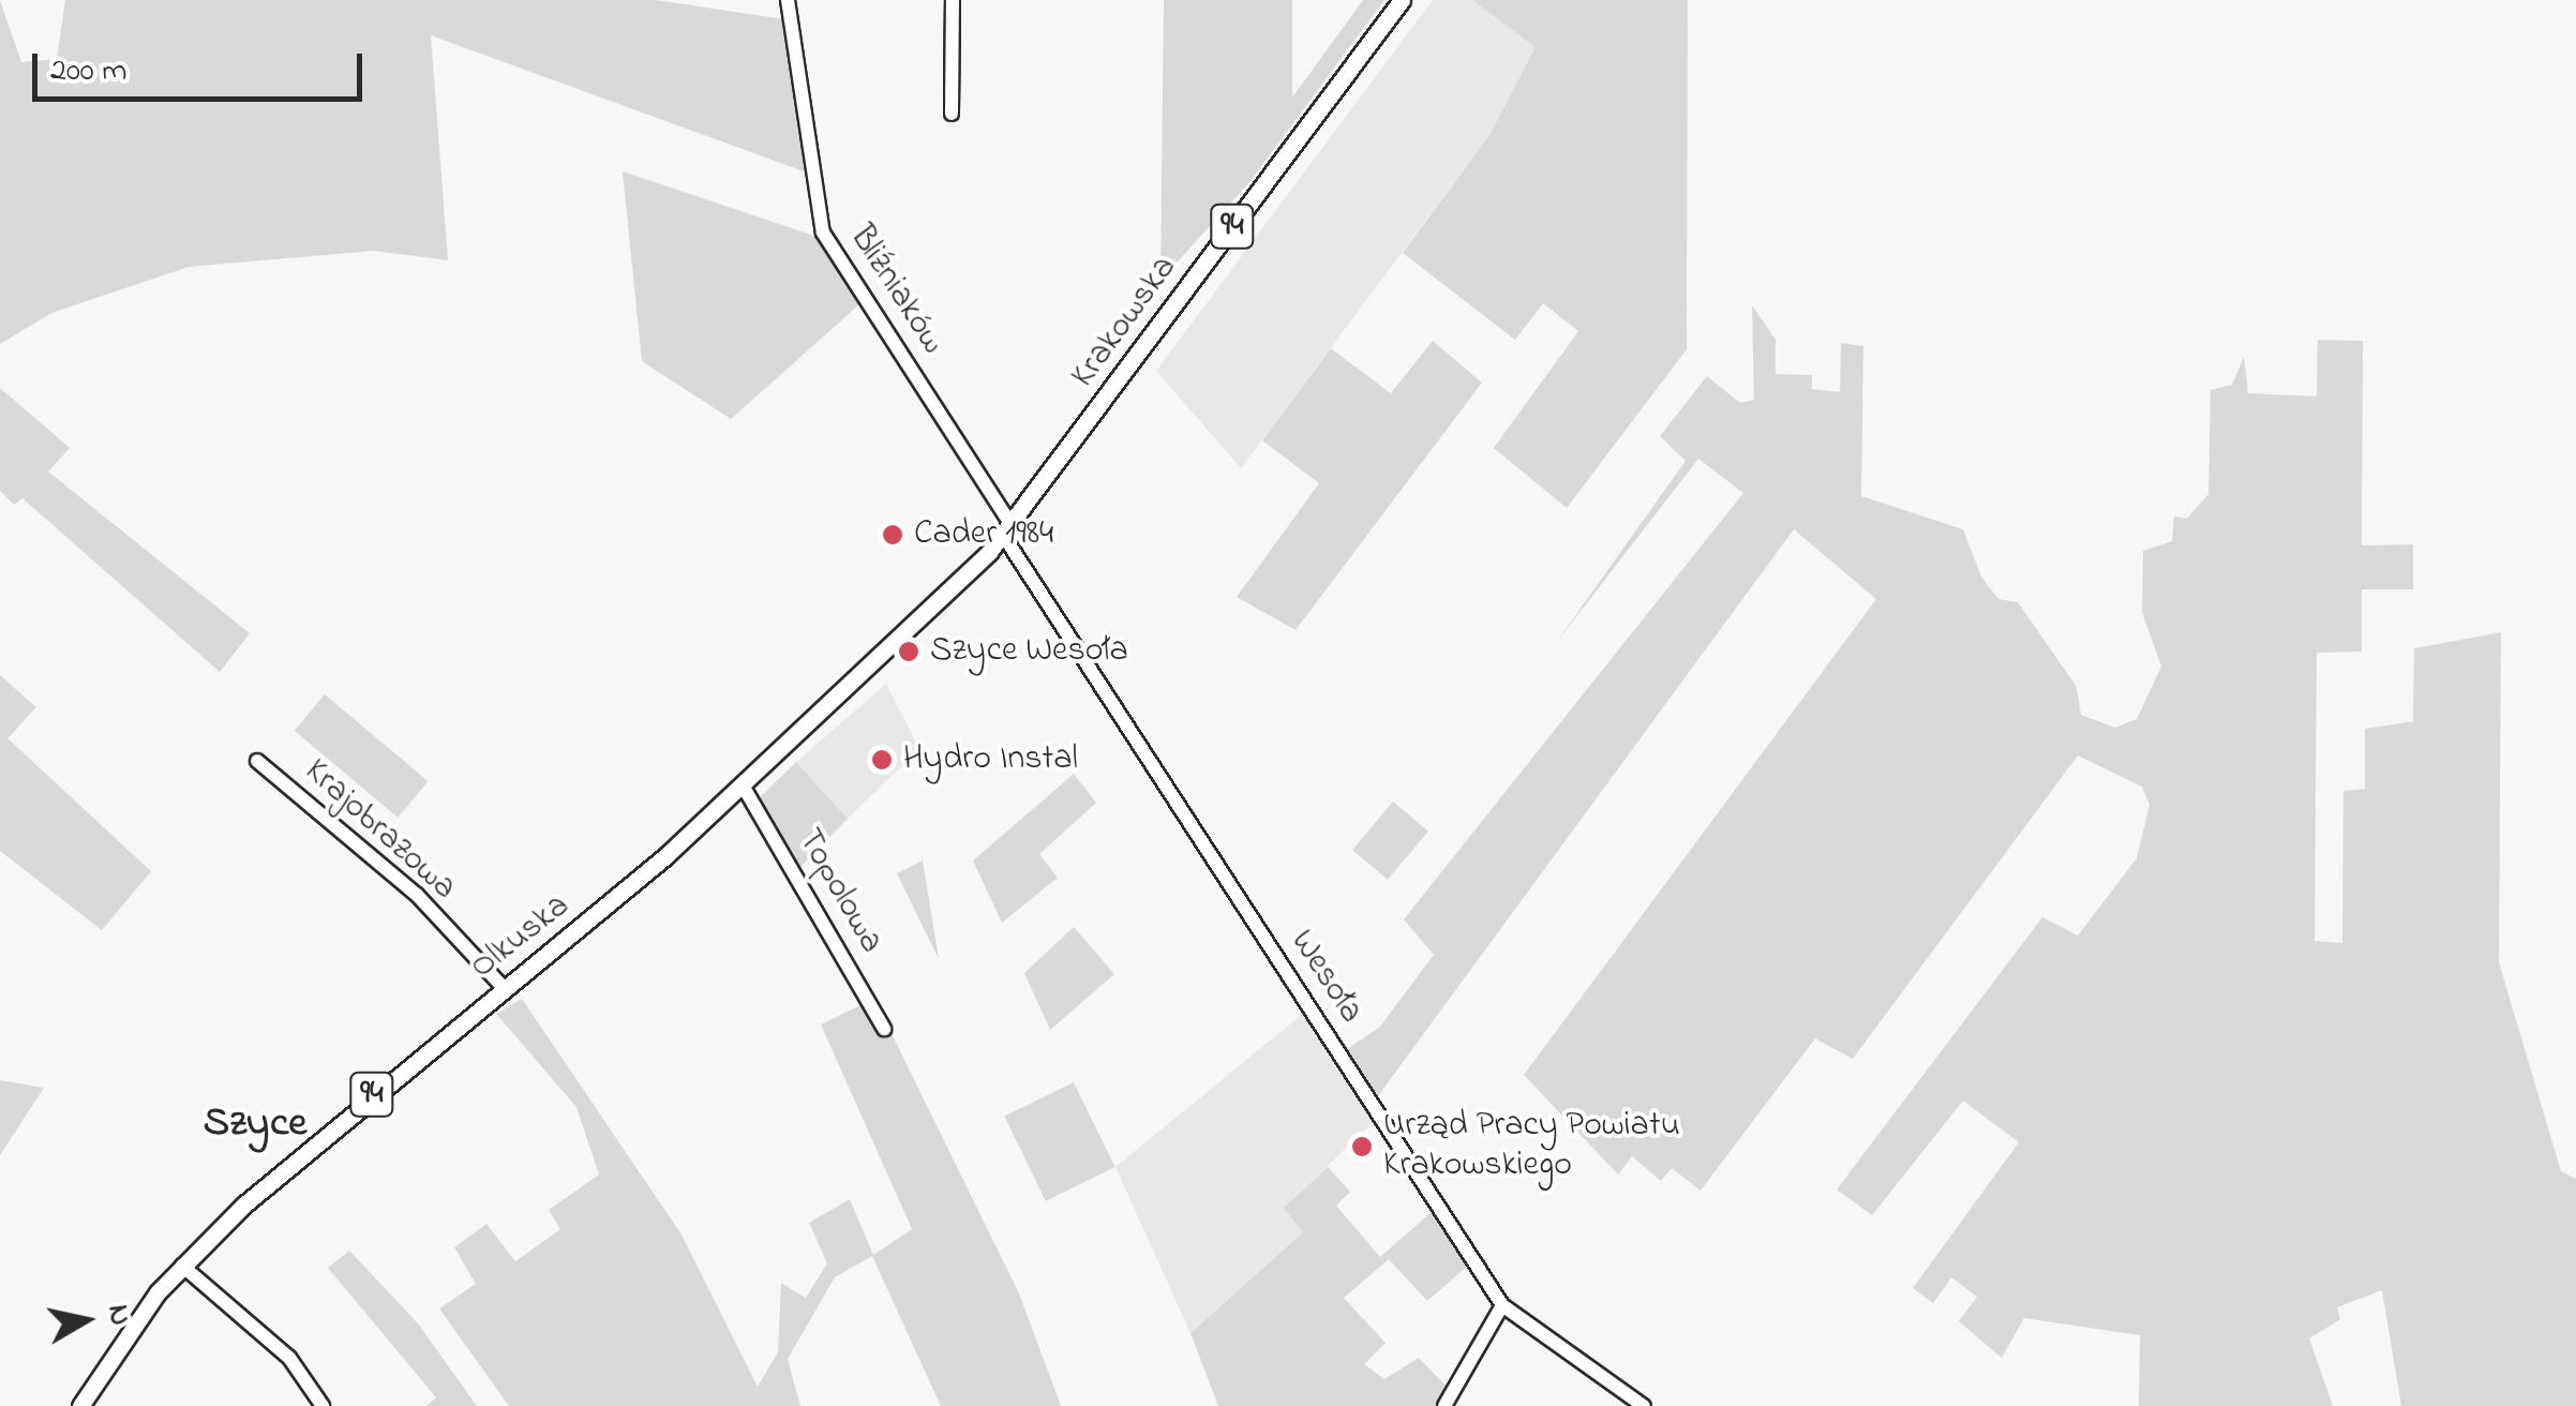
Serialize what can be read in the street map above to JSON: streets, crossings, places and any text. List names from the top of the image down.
{
  "streets": {
    "main road": ["94", "Krakowska", "Olkuska"],
    "street": [
      "Bliźniaków",
      "Krajobrazowa",
      "Topolowa",
      "Wesoła"
    ]
  },
  "crossings": [
    ["Bliźniaków", "Krakowska"],
    ["Bliźniaków", "Olkuska"],
    ["Bliźniaków", "Wesoła"],
    ["Krakowska", "Olkuska"],
    ["Krakowska", "Wesoła"],
    ["Krajobrazowa", "Olkuska"],
    ["Topolowa", "Olkuska"],
    ["Olkuska", "Wesoła"]
  ],
  "districts": ["Szyce"],
  "places": [
    "Cader 1984",
    "Szyce Wesoła",
    "Hydro Instal",
    "Urząd Pracy Powiatu Krakowskiego"
  ],
  "scale_bar": "200 m",
  "north": "right"
}
